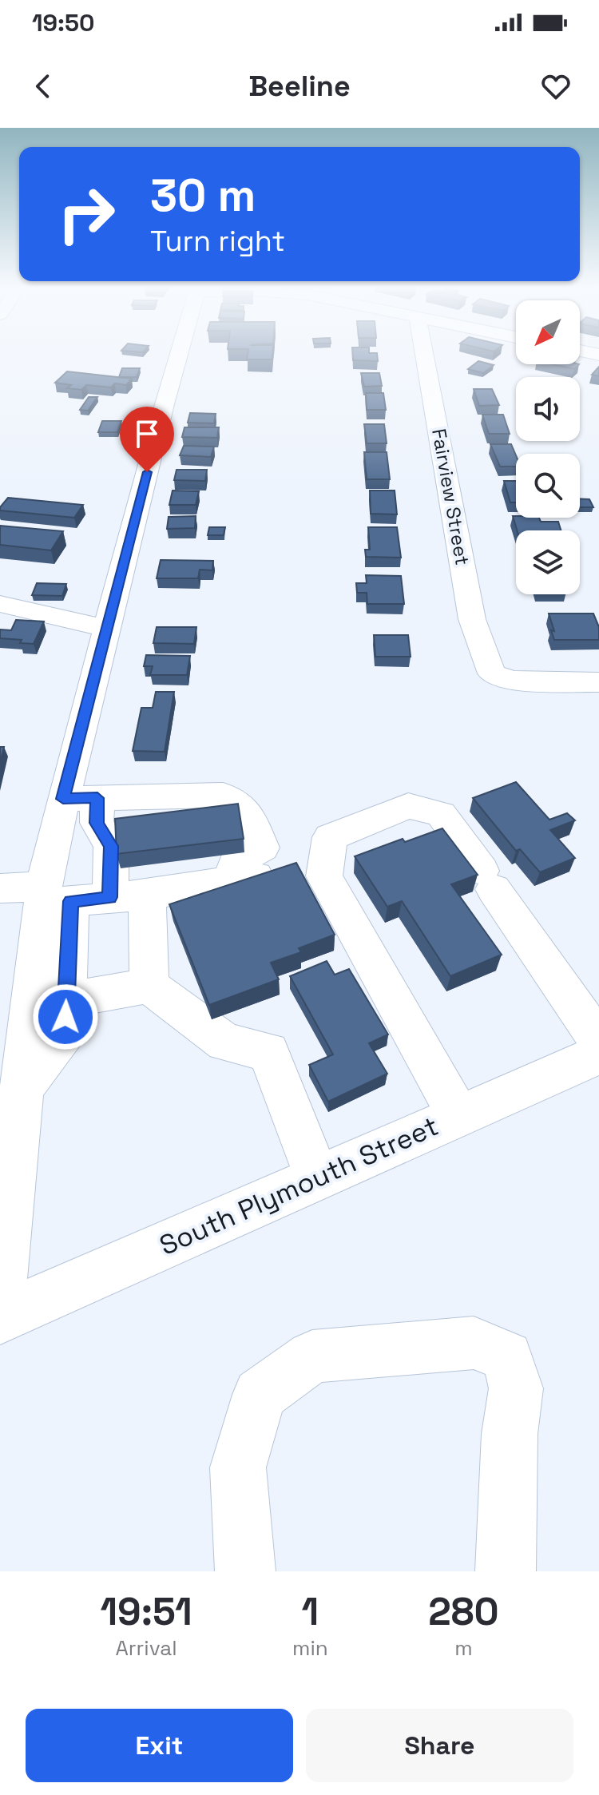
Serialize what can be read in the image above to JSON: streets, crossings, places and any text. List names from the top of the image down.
{
  "streets": {
    "street": ["Fairview Street", "South Plymouth Street"]
  },
  "north": "bottom left",
  "page": {
    "status": "19:50",
    "header": "Beeline",
    "turn": ["30 m", "Turn right"],
    "eta": [
      "19:51",
      "Arrival",
      "1",
      "min",
      "280",
      "m"
    ],
    "buttons": ["Exit", "Share"]
  }
}
